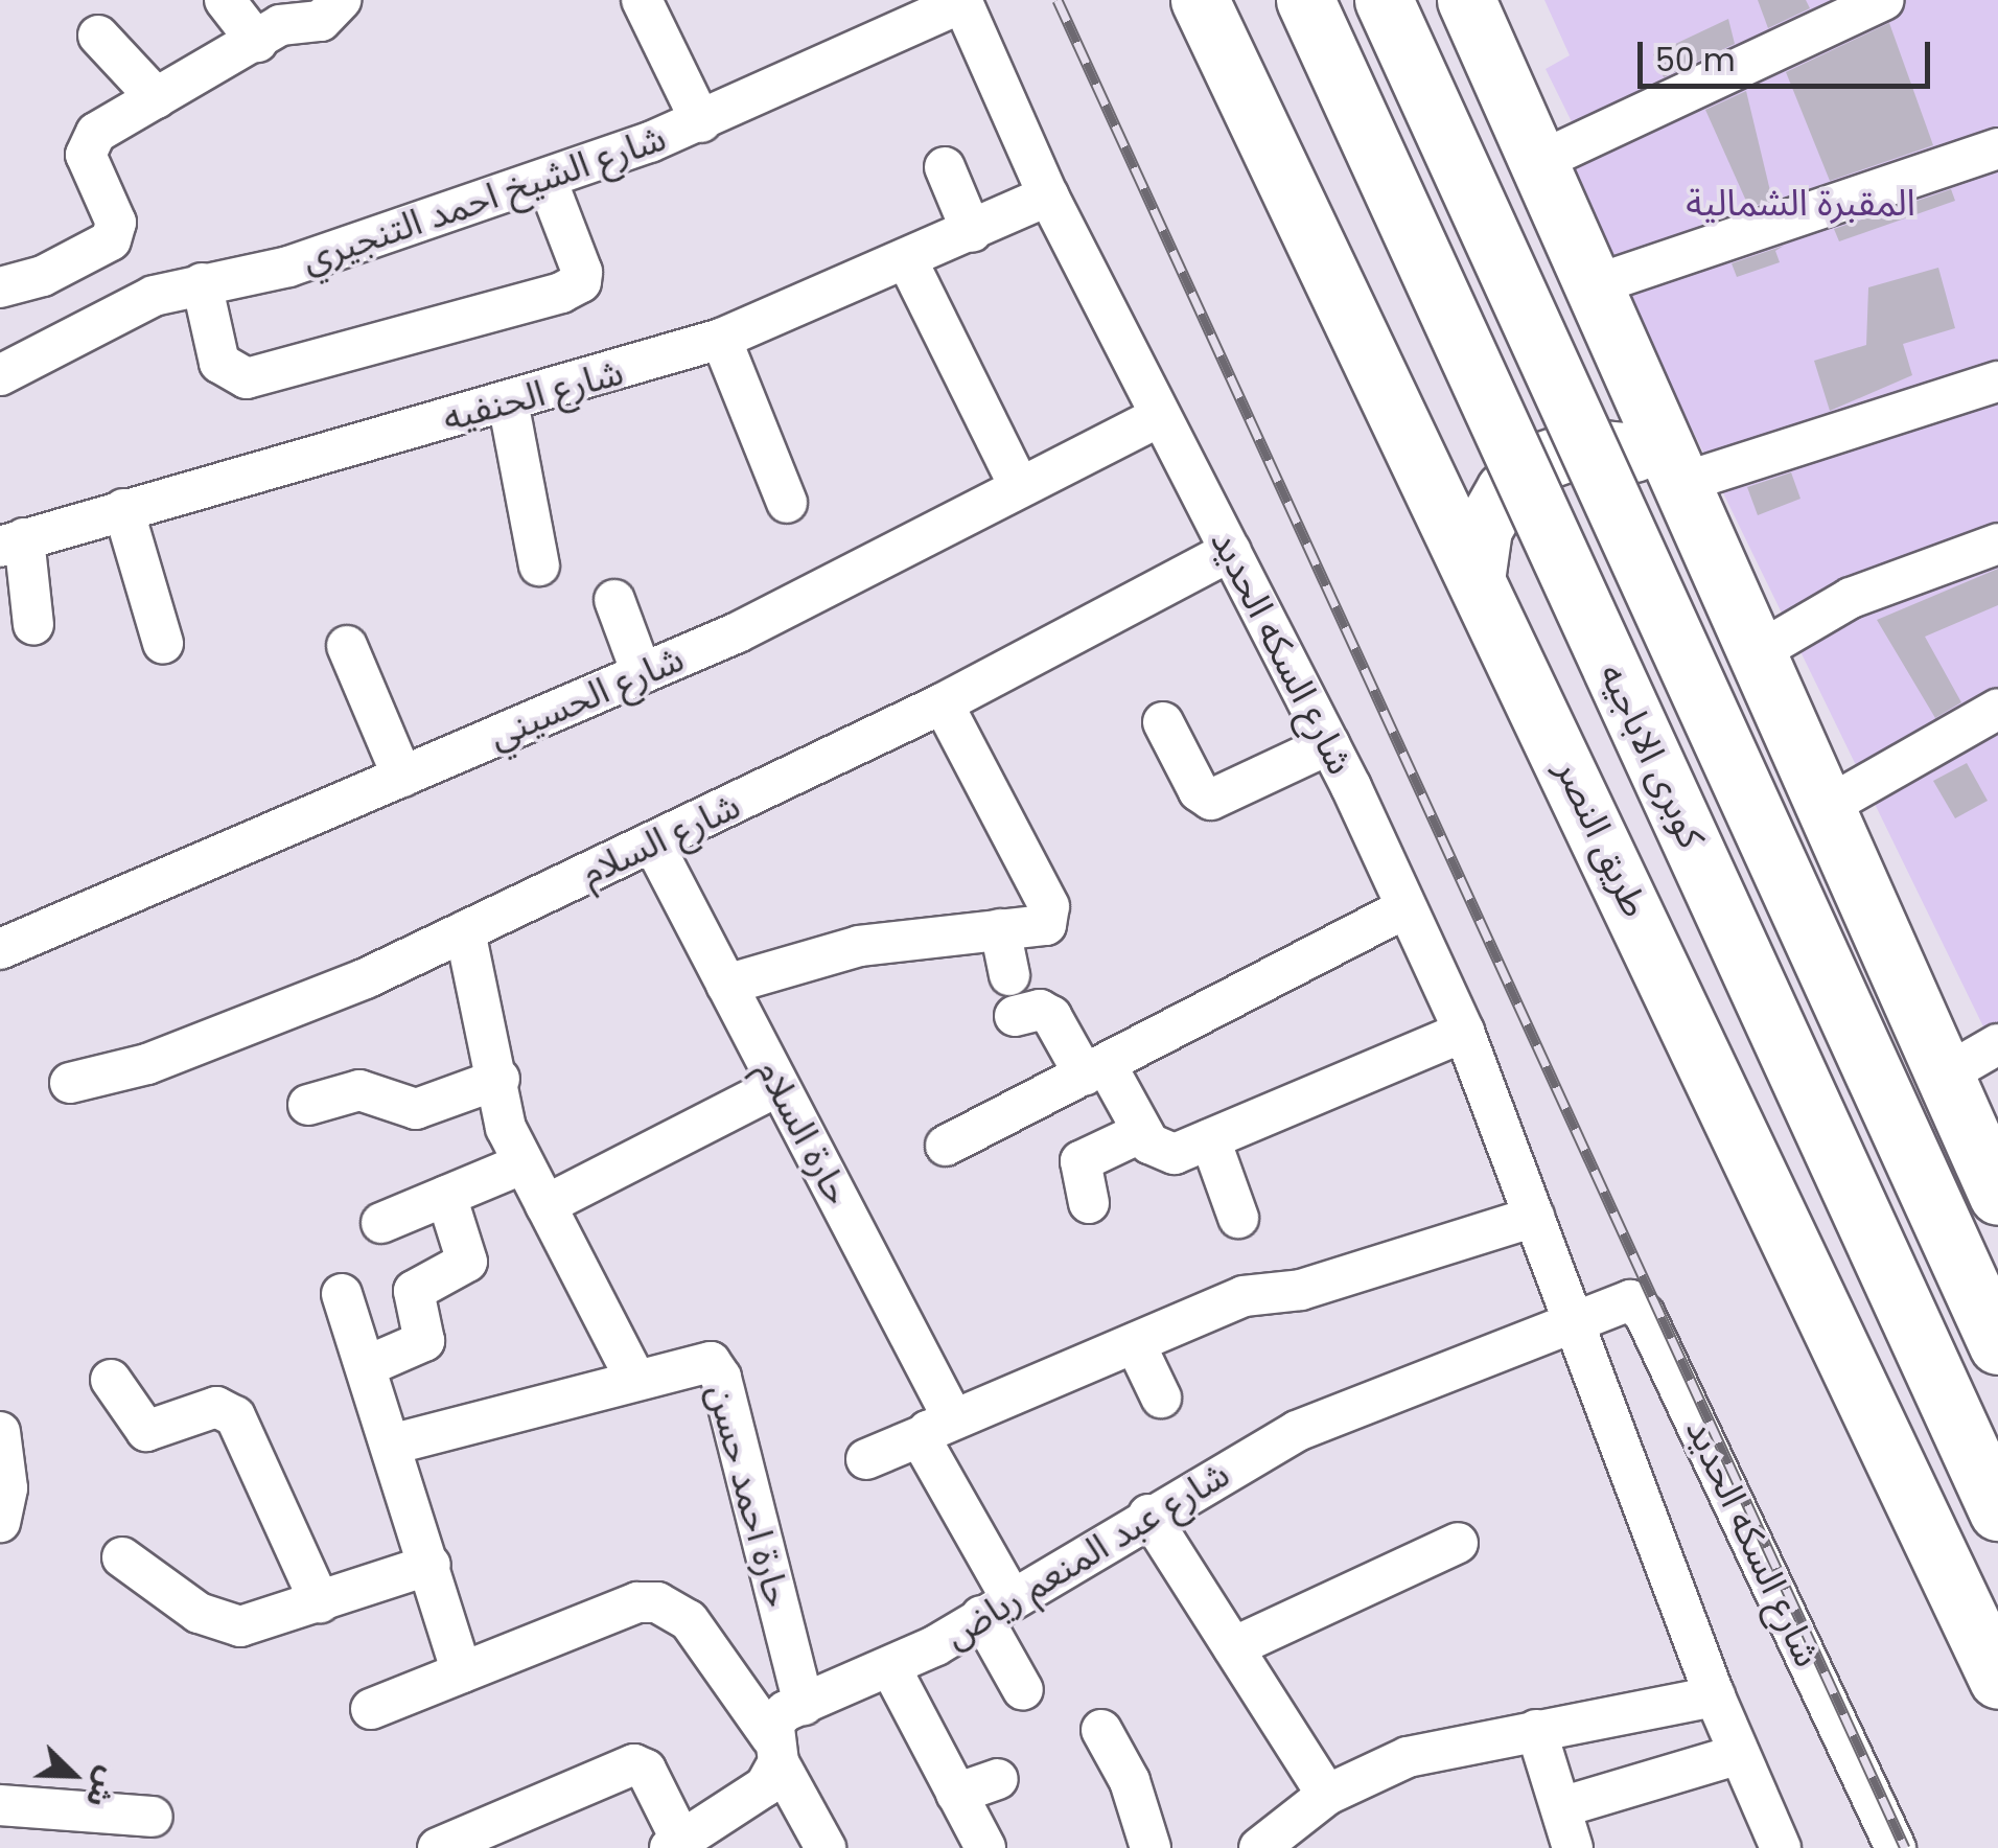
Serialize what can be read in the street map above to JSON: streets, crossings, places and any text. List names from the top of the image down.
{
  "streets": {
    "main road": ["كوبرى الاباجيه", "طريق النصر"],
    "street": [
      "شارع الشيخ احمد التنجيري",
      "شارع الحنفيه",
      "شارع السكه الحديد",
      "شارع الحسيني",
      "شارع السلام",
      "حارة السلام",
      "حارة احمد حسن",
      "شارع عبد المنعم رياض"
    ]
  },
  "crossings": [
    ["شارع الشيخ احمد التنجيري", "شارع السكه الحديد"],
    ["شارع الحنفيه", "شارع السكه الحديد"],
    ["شارع السكه الحديد", "شارع الحسيني"],
    ["شارع السكه الحديد", "شارع السلام"],
    ["شارع السكه الحديد", "شارع عبد المنعم رياض"],
    ["شارع السلام", "حارة السلام"],
    ["حارة السلام", "شارع عبد المنعم رياض"],
    ["حارة احمد حسن", "شارع عبد المنعم رياض"]
  ],
  "parks": ["المقبرة الشمالية"],
  "scale_bar": "50 m",
  "north": "bottom right"
}
